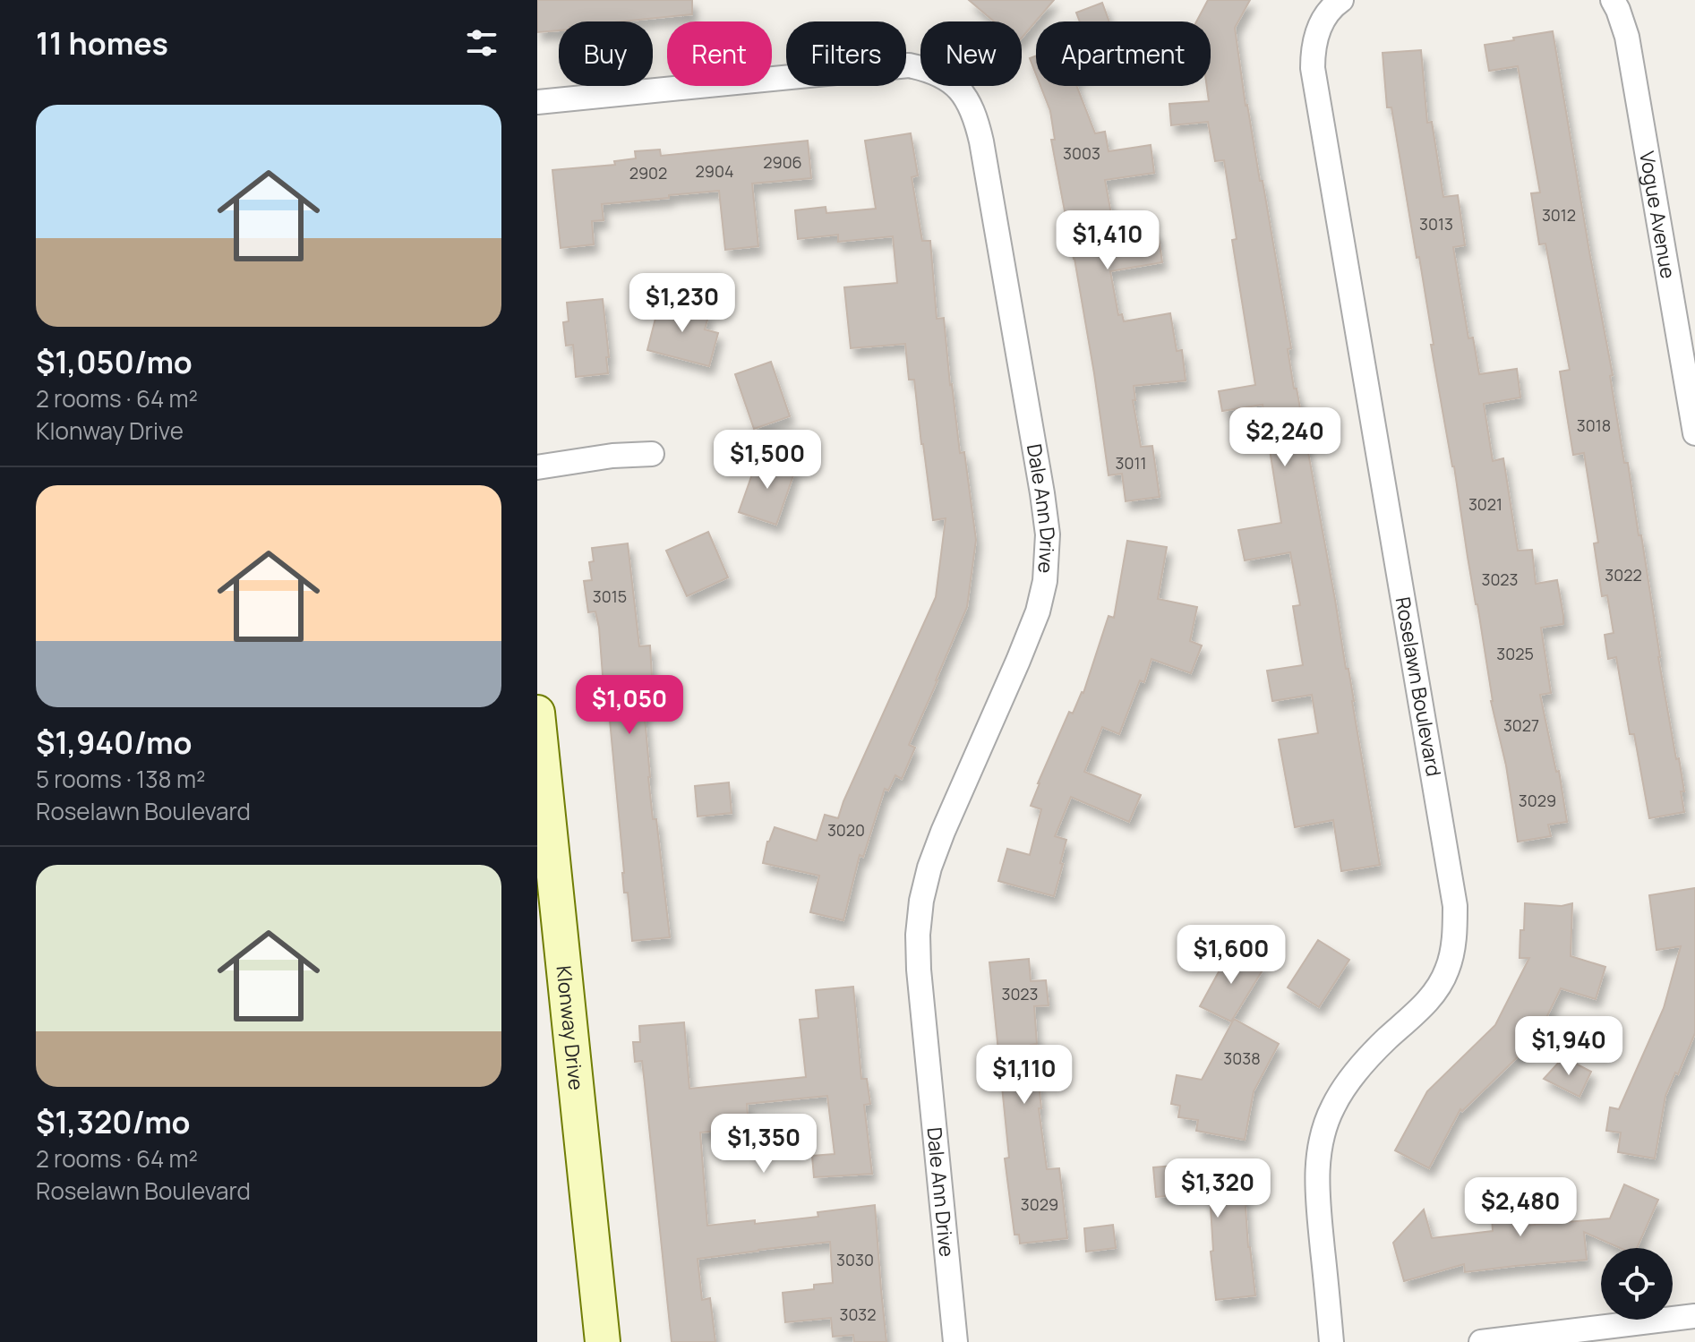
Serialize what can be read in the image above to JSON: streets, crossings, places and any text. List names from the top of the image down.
{
  "streets": {
    "street": [
      "Vogue Avenue",
      "Dale Ann Drive",
      "Roselawn Boulevard",
      "Klonway Drive"
    ]
  },
  "house_numbers": [
    "3003",
    "2906",
    "2904",
    "2902",
    "3012",
    "3013",
    "3018",
    "3011",
    "3021",
    "3022",
    "3023",
    "3015",
    "3025",
    "3027",
    "3029",
    "3020",
    "3023",
    "3038",
    "3029",
    "3030",
    "3032"
  ],
  "page": {
    "heading": "11 homes",
    "chip": [
      "Buy",
      "Rent",
      "Filters",
      "New",
      "Apartment"
    ],
    "list": [
      {
        "name": "$1,050/mo",
        "note": "2 rooms · 64 m² · Klonway Drive"
      },
      {
        "name": "$1,940/mo",
        "note": "5 rooms · 138 m² · Roselawn Boulevard"
      },
      {
        "name": "$1,320/mo",
        "note": "2 rooms · 64 m² · Roselawn Boulevard"
      }
    ],
    "price": [
      "$1,410",
      "$1,230",
      "$2,240",
      "$1,500",
      "$1,050",
      "$1,600",
      "$1,940",
      "$1,110",
      "$1,350",
      "$1,320",
      "$2,480"
    ]
  }
}
